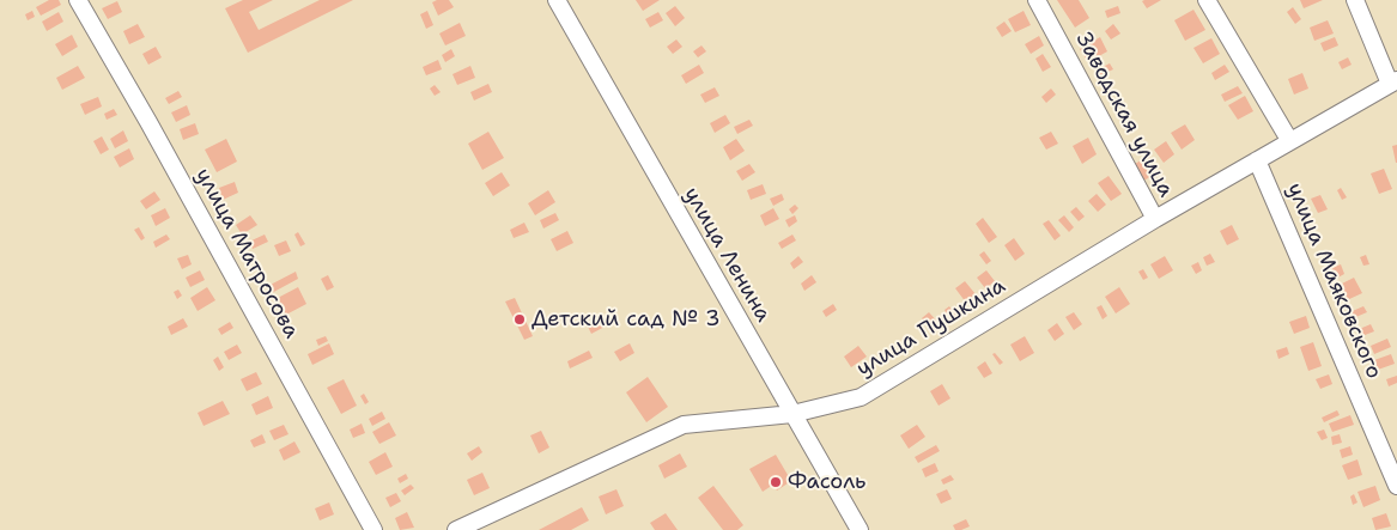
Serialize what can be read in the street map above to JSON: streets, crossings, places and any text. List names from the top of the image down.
{
  "streets": {
    "street": [
      "Заводская улица",
      "улица Матросова",
      "улица Ленина",
      "улица Маяковского",
      "улица Пушкина"
    ]
  },
  "crossings": [
    ["Заводская улица", "улица Пушкина"],
    ["улица Ленина", "улица Пушкина"],
    ["улица Маяковского", "улица Пушкина"]
  ],
  "places": ["Детский сад № 3", "Фасоль"]
}
